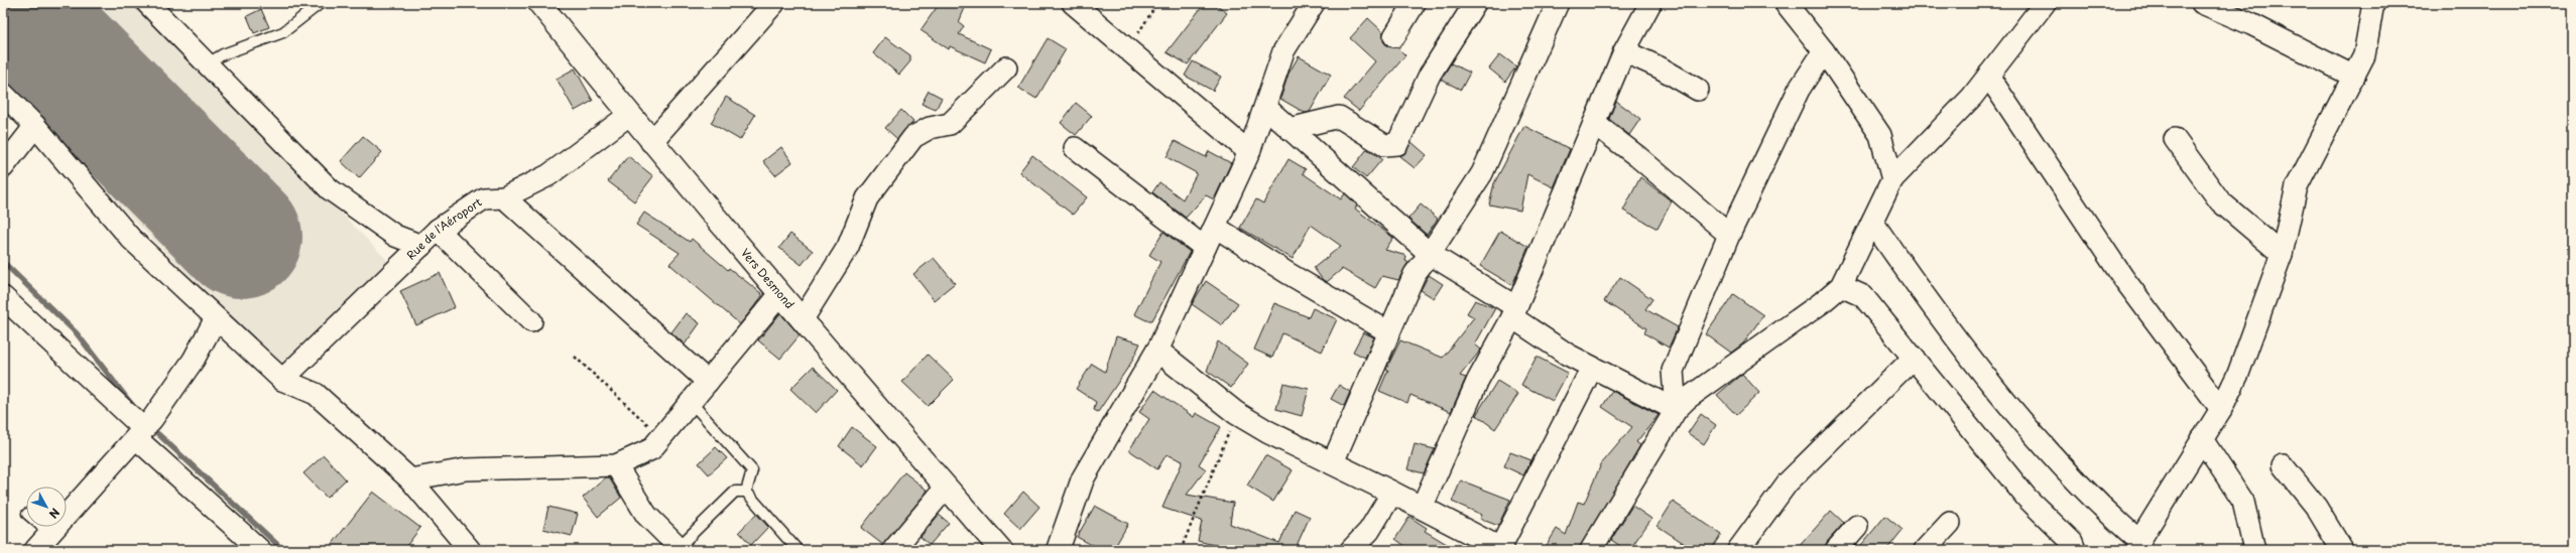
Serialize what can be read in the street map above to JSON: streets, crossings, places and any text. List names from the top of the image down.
{
  "streets": {
    "main road": ["Vers Desmond"],
    "street": ["Rue de l'Aéroport"]
  },
  "crossings": [
    ["Rue de l'Aéroport", "Vers Desmond"]
  ],
  "north": "bottom right"
}
